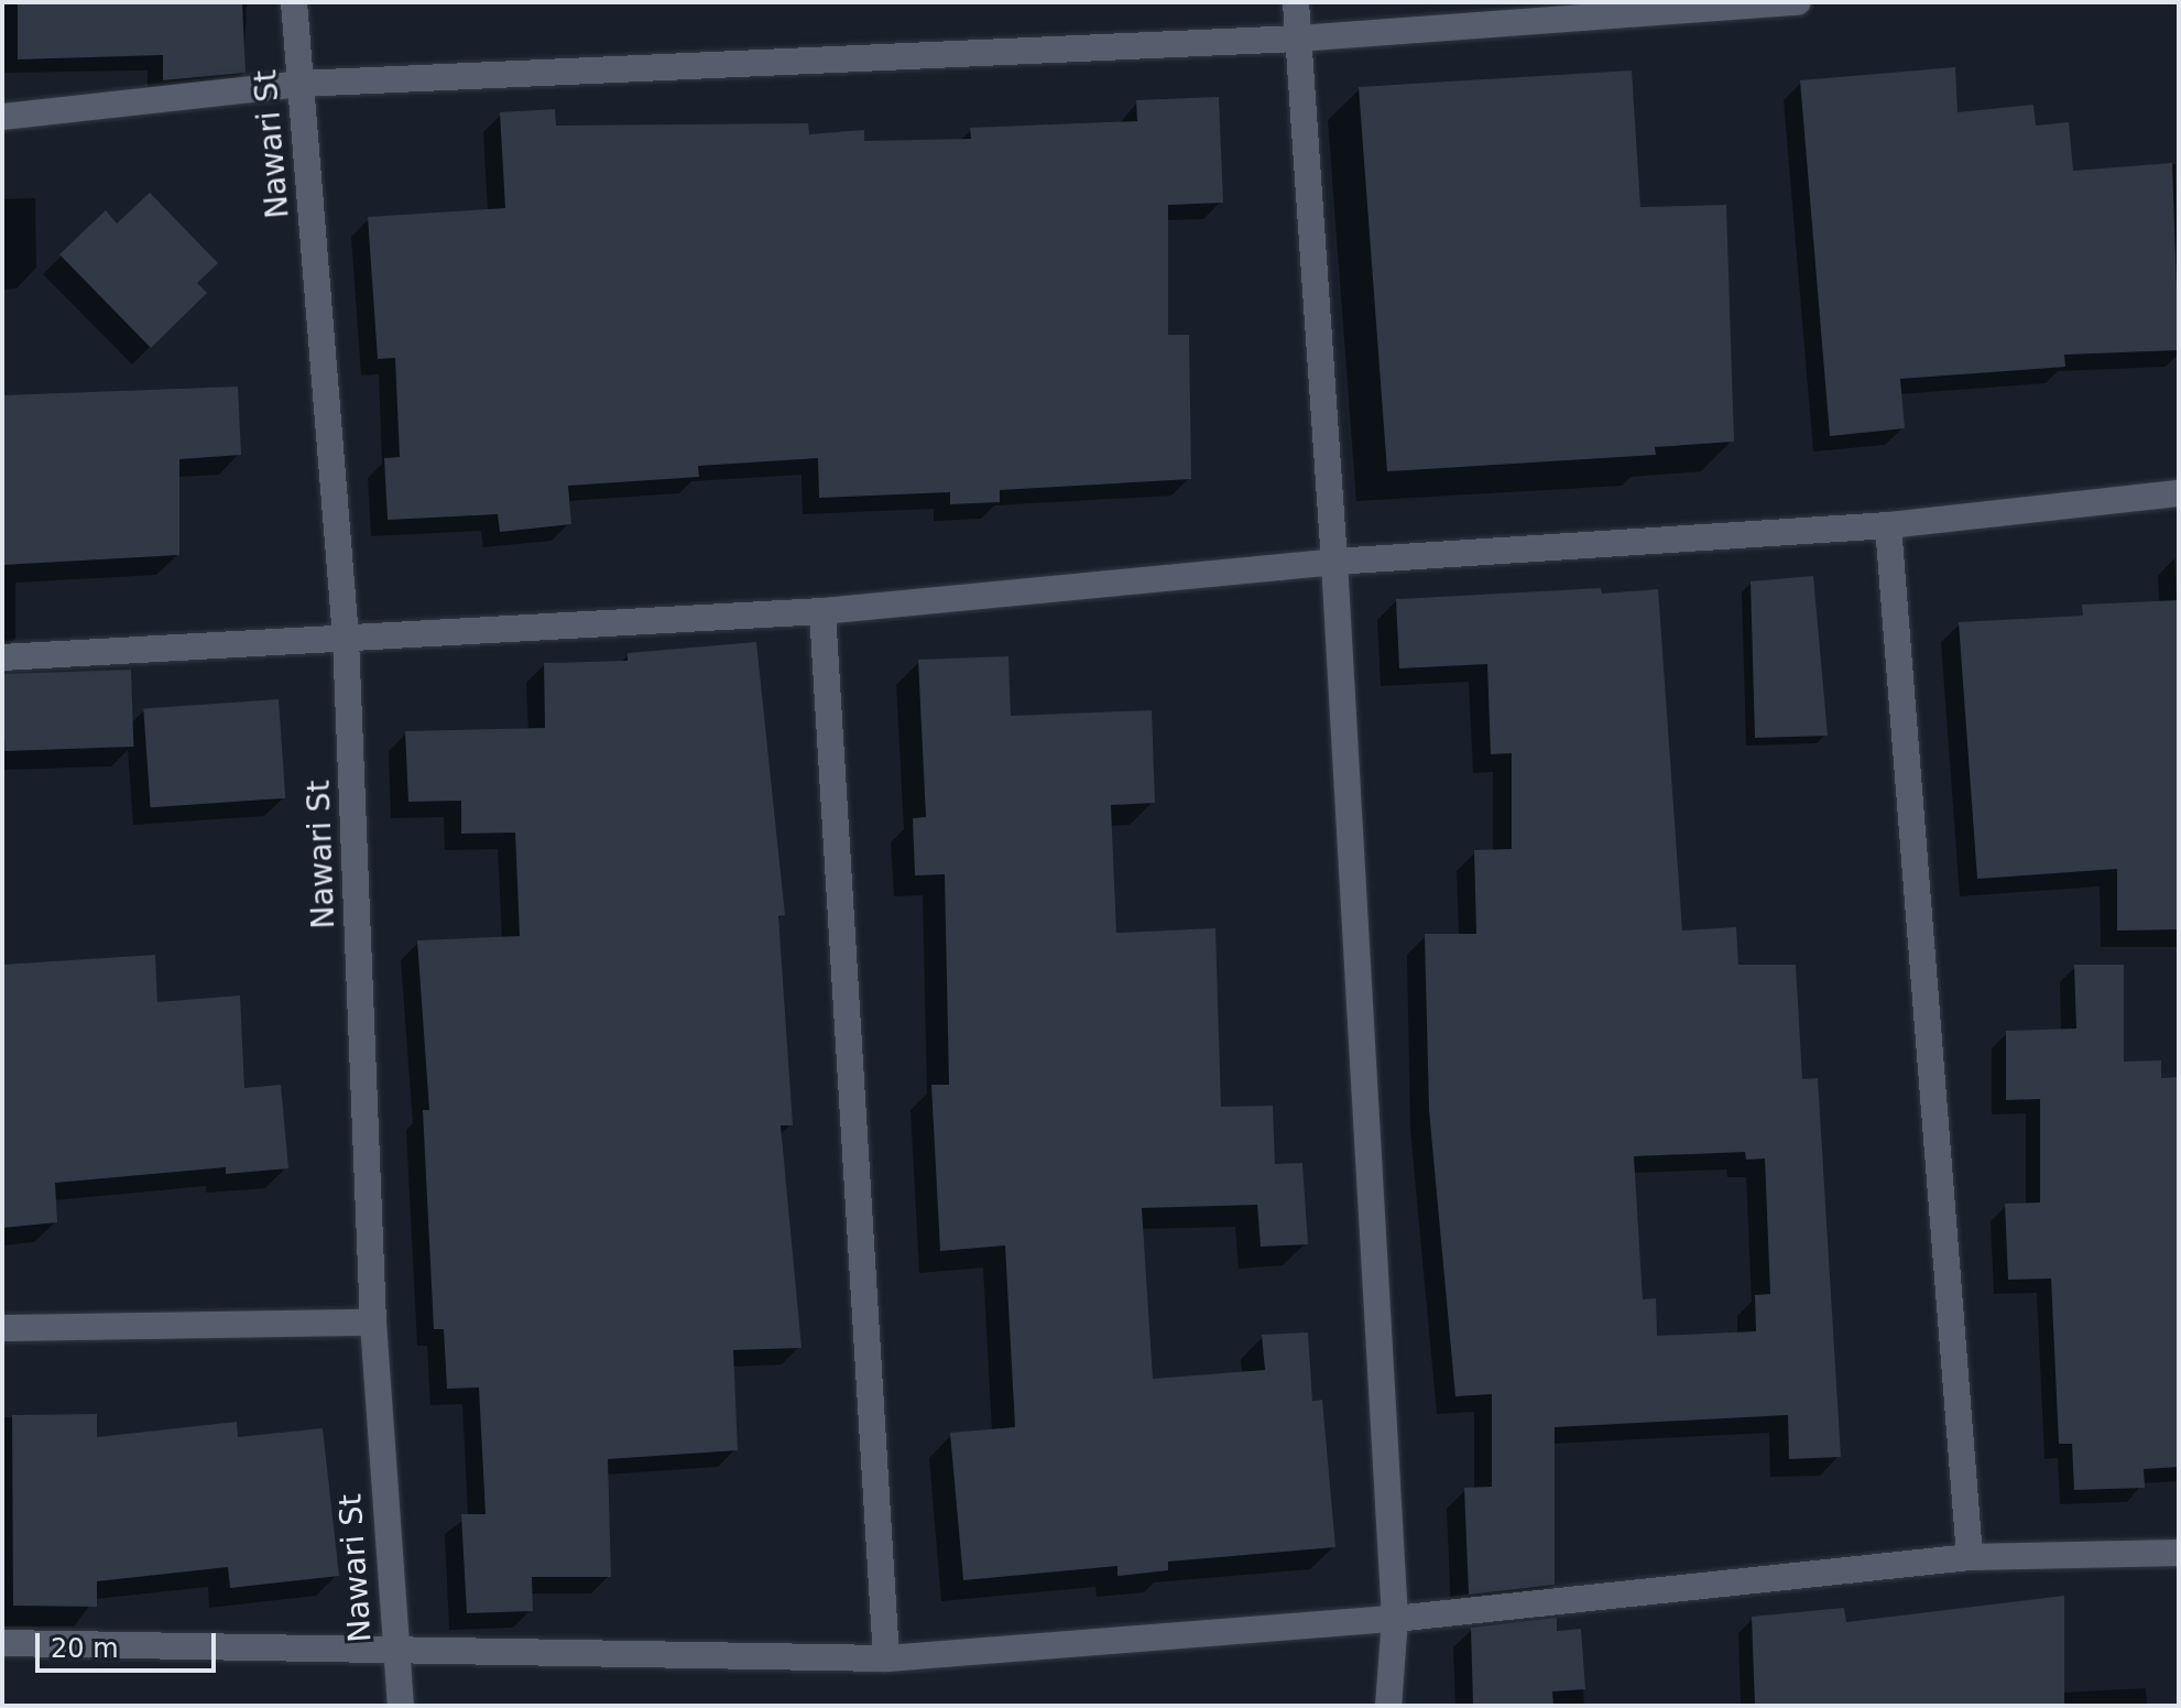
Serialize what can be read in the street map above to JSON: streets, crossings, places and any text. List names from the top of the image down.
{
  "streets": {
    "street": ["Nawari St"]
  },
  "scale_bar": "20 m"
}
